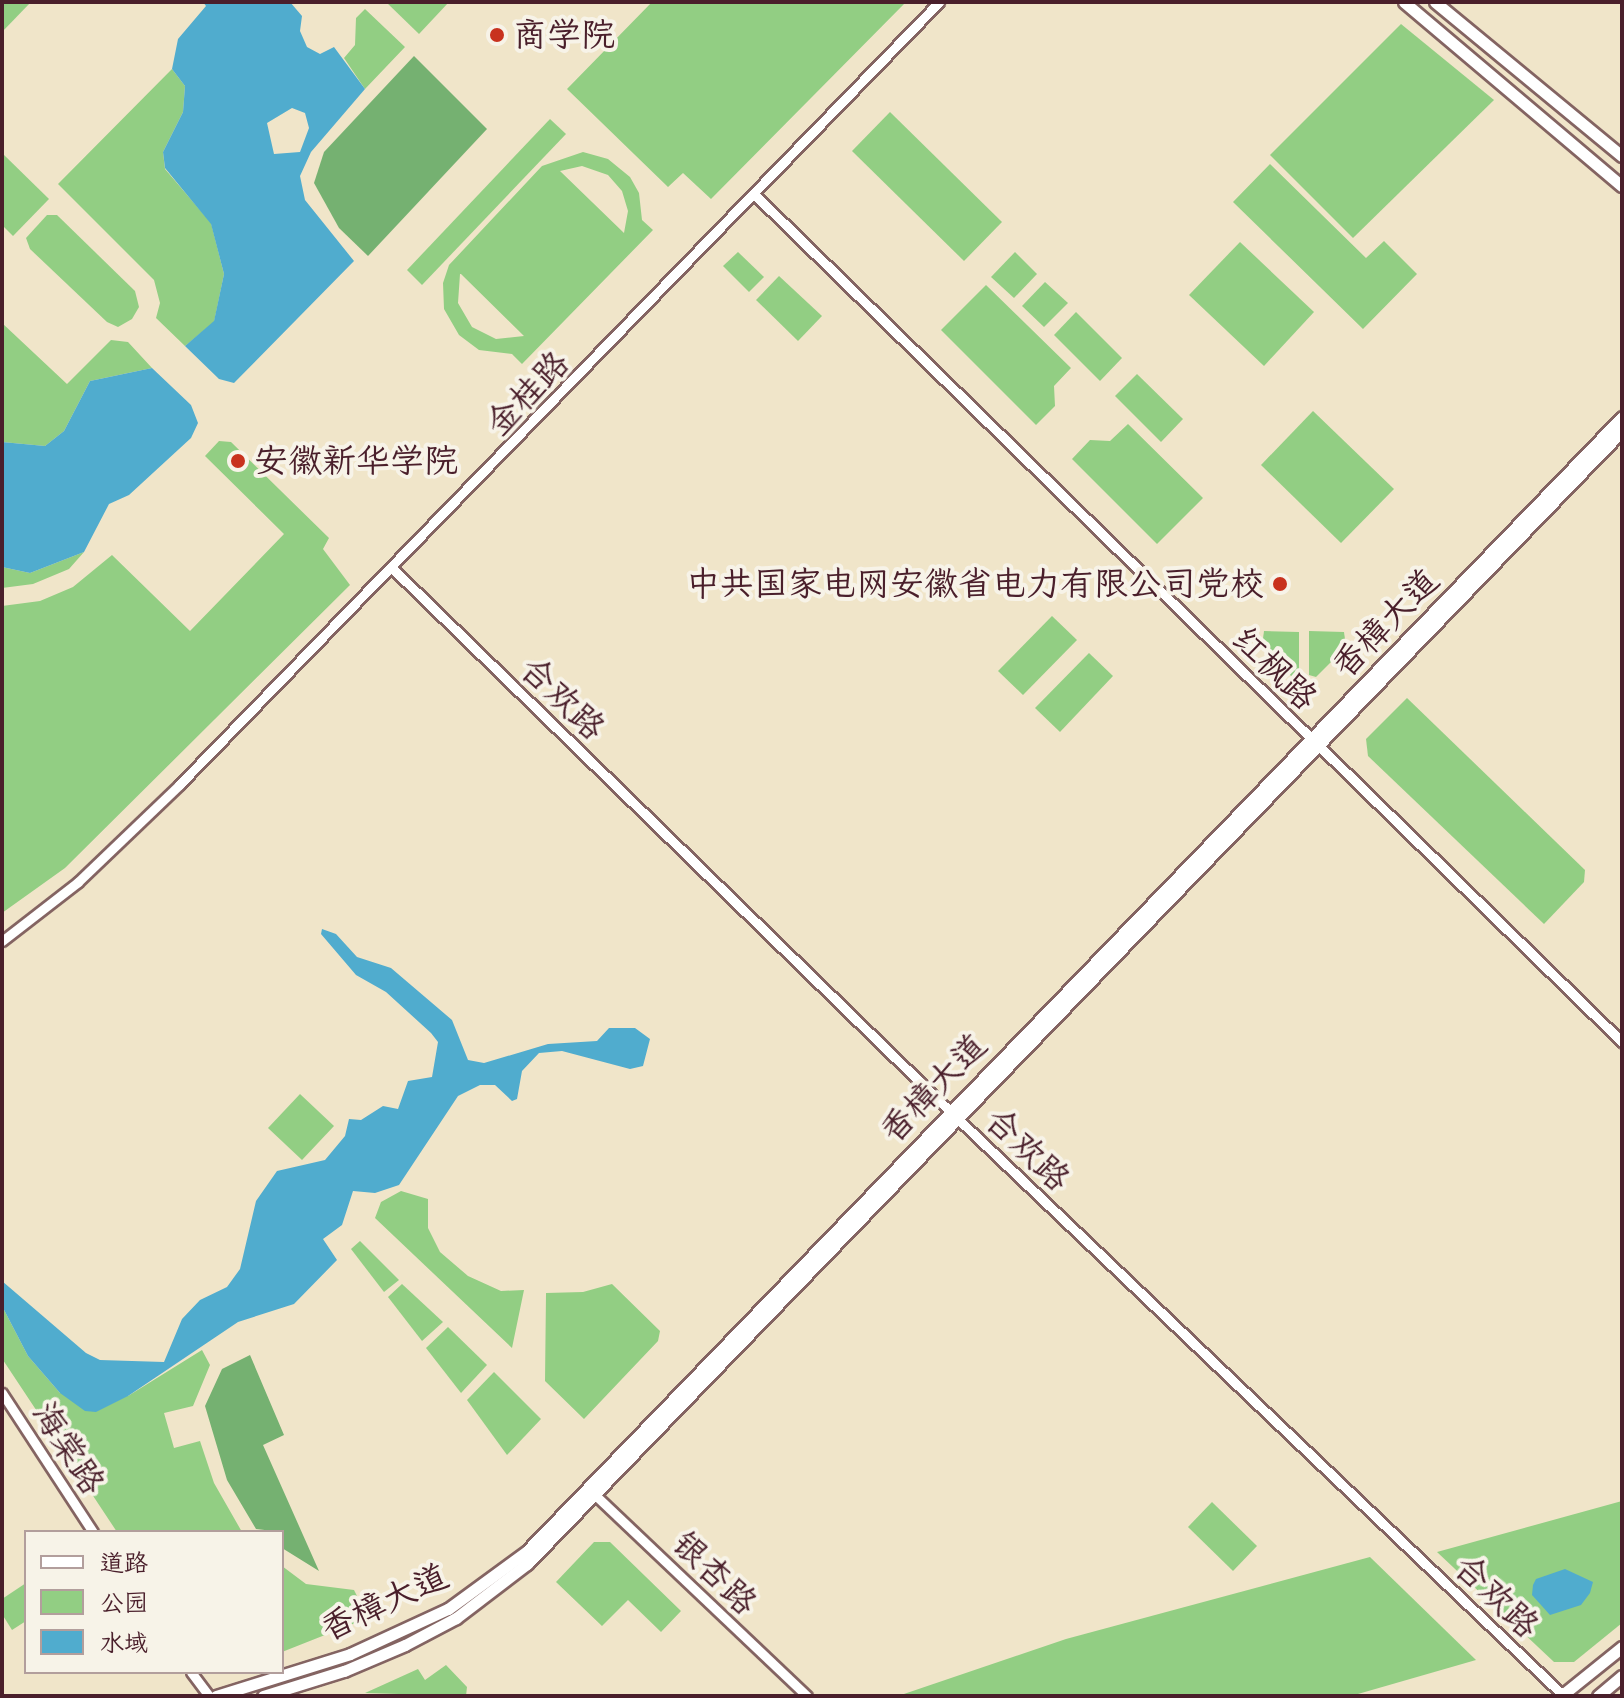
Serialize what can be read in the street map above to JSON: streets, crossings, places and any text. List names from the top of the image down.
{
  "streets": {
    "main road": ["香樟大道"],
    "street": [
      "金桂路",
      "红枫路",
      "合欢路",
      "海棠路",
      "银杏路"
    ]
  },
  "crossings": [
    ["金桂路", "红枫路"],
    ["金桂路", "合欢路"],
    ["香樟大道", "红枫路"],
    ["香樟大道", "合欢路"],
    ["香樟大道", "银杏路"]
  ],
  "places": ["商学院", "安徽新华学院", "中共国家电网安徽省电力有限公司党校"],
  "legend": ["道路", "公园", "水域"]
}
